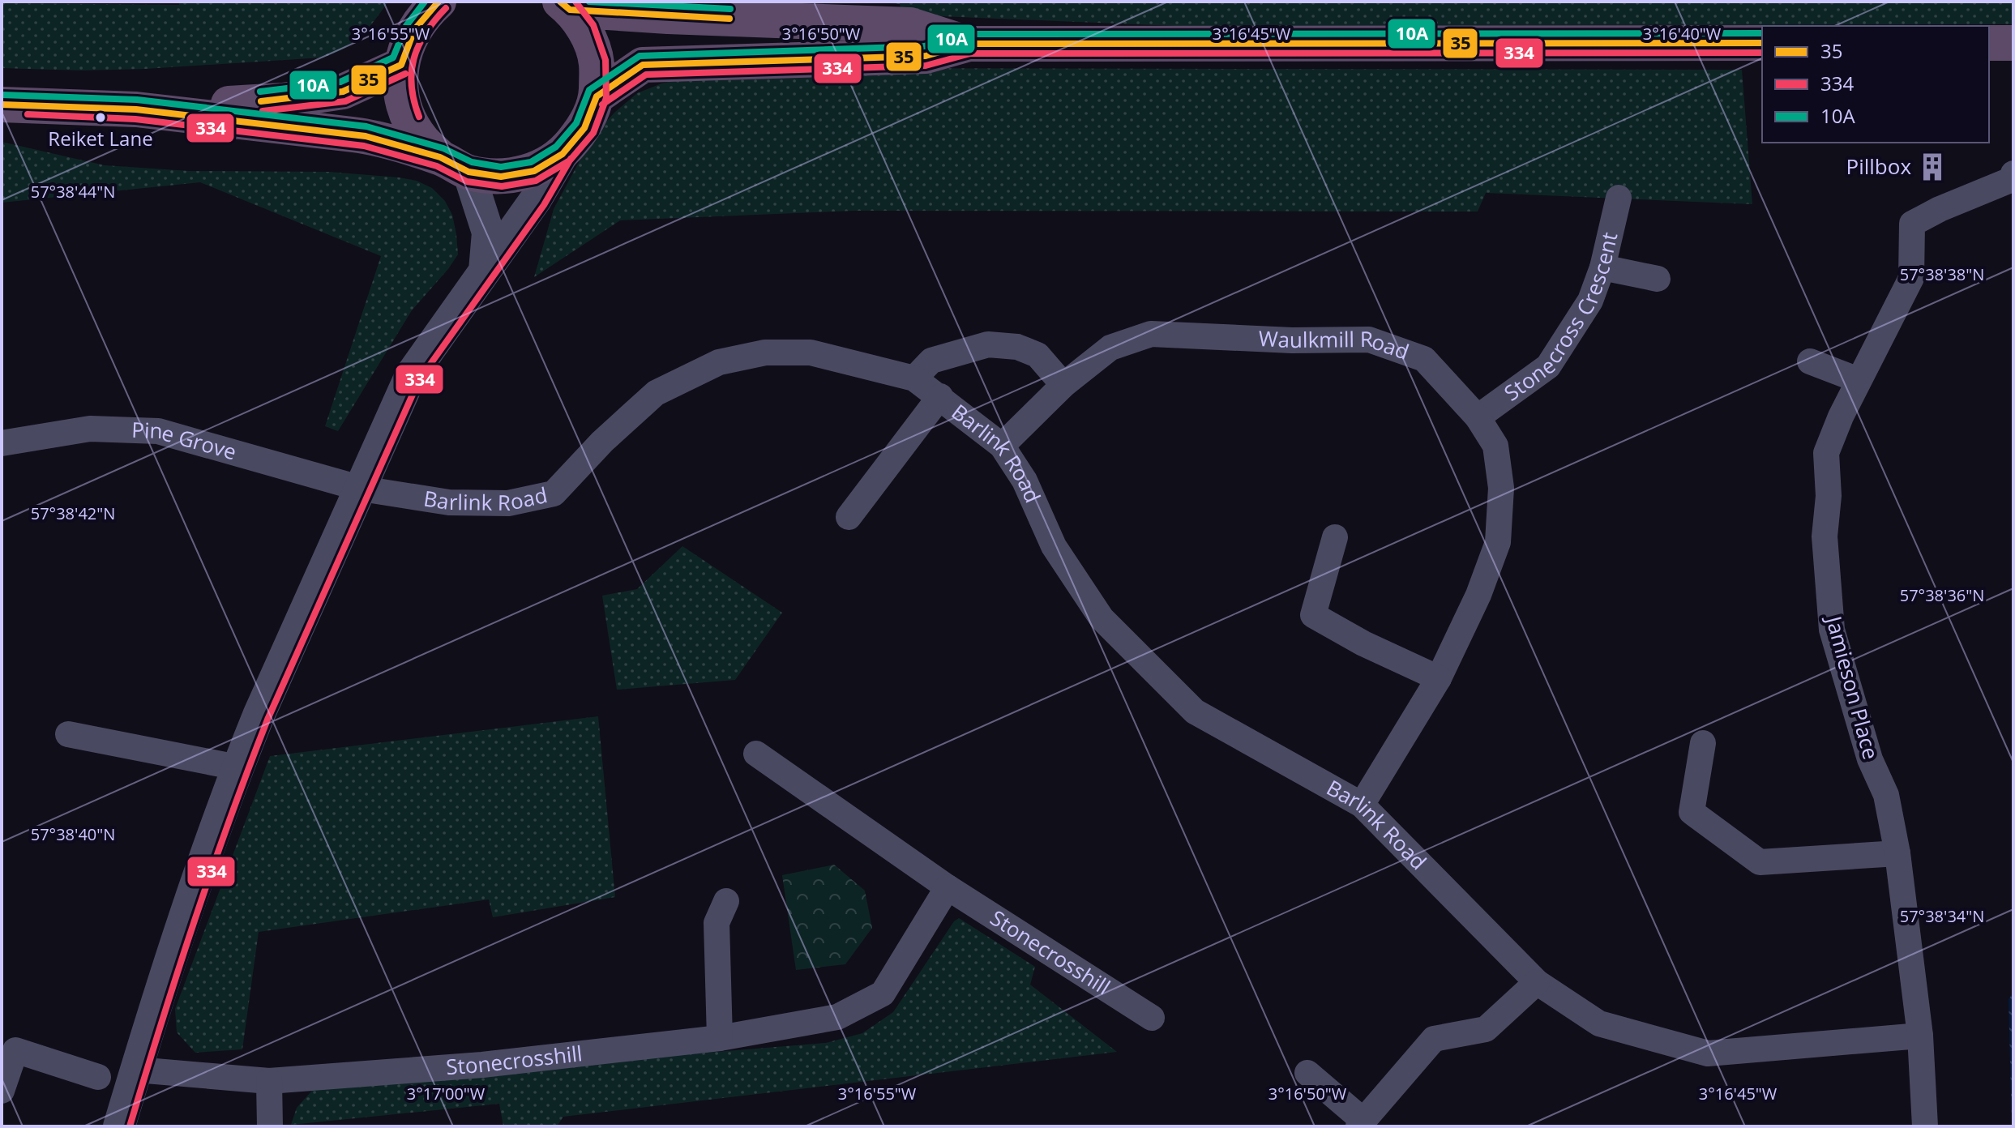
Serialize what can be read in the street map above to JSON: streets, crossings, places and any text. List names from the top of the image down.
{
  "streets": {
    "street": [
      "Stonecross Crescent",
      "Waulkmill Road",
      "Pine Grove",
      "Barlink Road",
      "Jamieson Place",
      "Stonecrosshill"
    ]
  },
  "crossings": [
    ["Stonecross Crescent", "Waulkmill Road"],
    ["Waulkmill Road", "Barlink Road"],
    ["Pine Grove", "Barlink Road"],
    ["Barlink Road", "Jamieson Place"]
  ],
  "places": {
    "other": ["Reiket Lane"],
    "building": ["Pillbox"]
  },
  "lines": ["transit line 35", "transit line 334", "transit line 10A"],
  "legend": ["35", "334", "10A"],
  "coordinates": [
    "3°16'55\"W",
    "3°16'50\"W",
    "3°16'45\"W",
    "3°16'40\"W",
    "57°38'44\"N",
    "57°38'38\"N",
    "57°38'42\"N",
    "57°38'36\"N",
    "57°38'40\"N",
    "57°38'34\"N",
    "3°17'00\"W"
  ]
}
